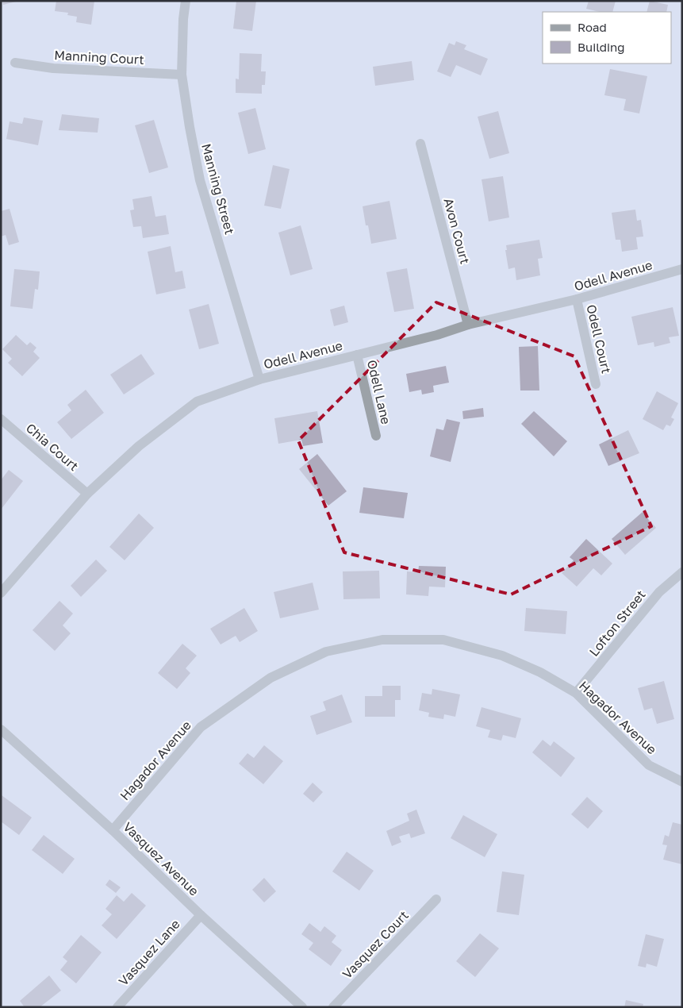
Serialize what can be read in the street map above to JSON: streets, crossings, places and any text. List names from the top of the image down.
{
  "streets": {
    "street": [
      "Manning Court",
      "Manning Street",
      "Avon Court",
      "Odell Avenue",
      "Odell Court",
      "Odell Lane",
      "Chia Court",
      "Lofton Street",
      "Hagador Avenue",
      "Vasquez Avenue",
      "Vasquez Court",
      "Vasquez Lane"
    ]
  },
  "crossings": [
    ["Manning Court", "Manning Street"],
    ["Manning Street", "Odell Avenue"],
    ["Avon Court", "Odell Avenue"],
    ["Odell Avenue", "Odell Court"],
    ["Odell Avenue", "Odell Lane"],
    ["Odell Avenue", "Chia Court"],
    ["Lofton Street", "Hagador Avenue"],
    ["Hagador Avenue", "Vasquez Avenue"],
    ["Vasquez Avenue", "Vasquez Lane"]
  ],
  "legend": ["Road", "Building"]
}
